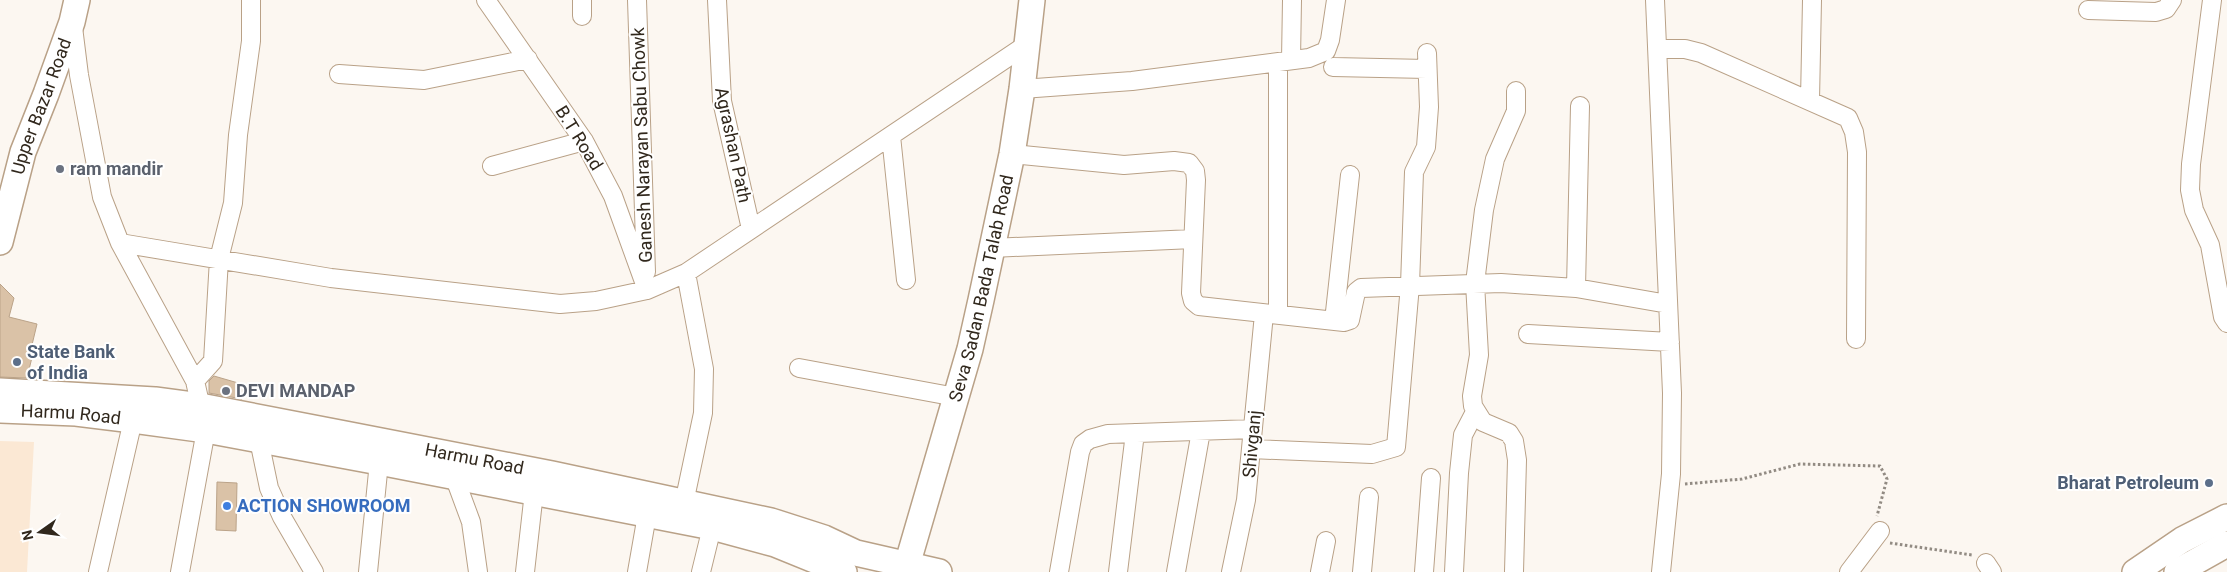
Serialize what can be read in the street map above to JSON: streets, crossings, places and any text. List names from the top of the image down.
{
  "streets": {
    "main road": ["Upper Bazar Road", "Seva Sadan Bada Talab Road", "Harmu Road"],
    "street": [
      "B.T Road",
      "Ganesh Narayan Sabu Chowk",
      "Agrashan Path",
      "Shivganj"
    ]
  },
  "crossings": [
    ["B.T Road", "Ganesh Narayan Sabu Chowk"],
    ["Seva Sadan Bada Talab Road", "Harmu Road"]
  ],
  "places": [
    "ram mandir",
    "State Bank of India",
    "DEVI MANDAP",
    "Bharat Petroleum",
    "ACTION SHOWROOM"
  ],
  "north": "left"
}
